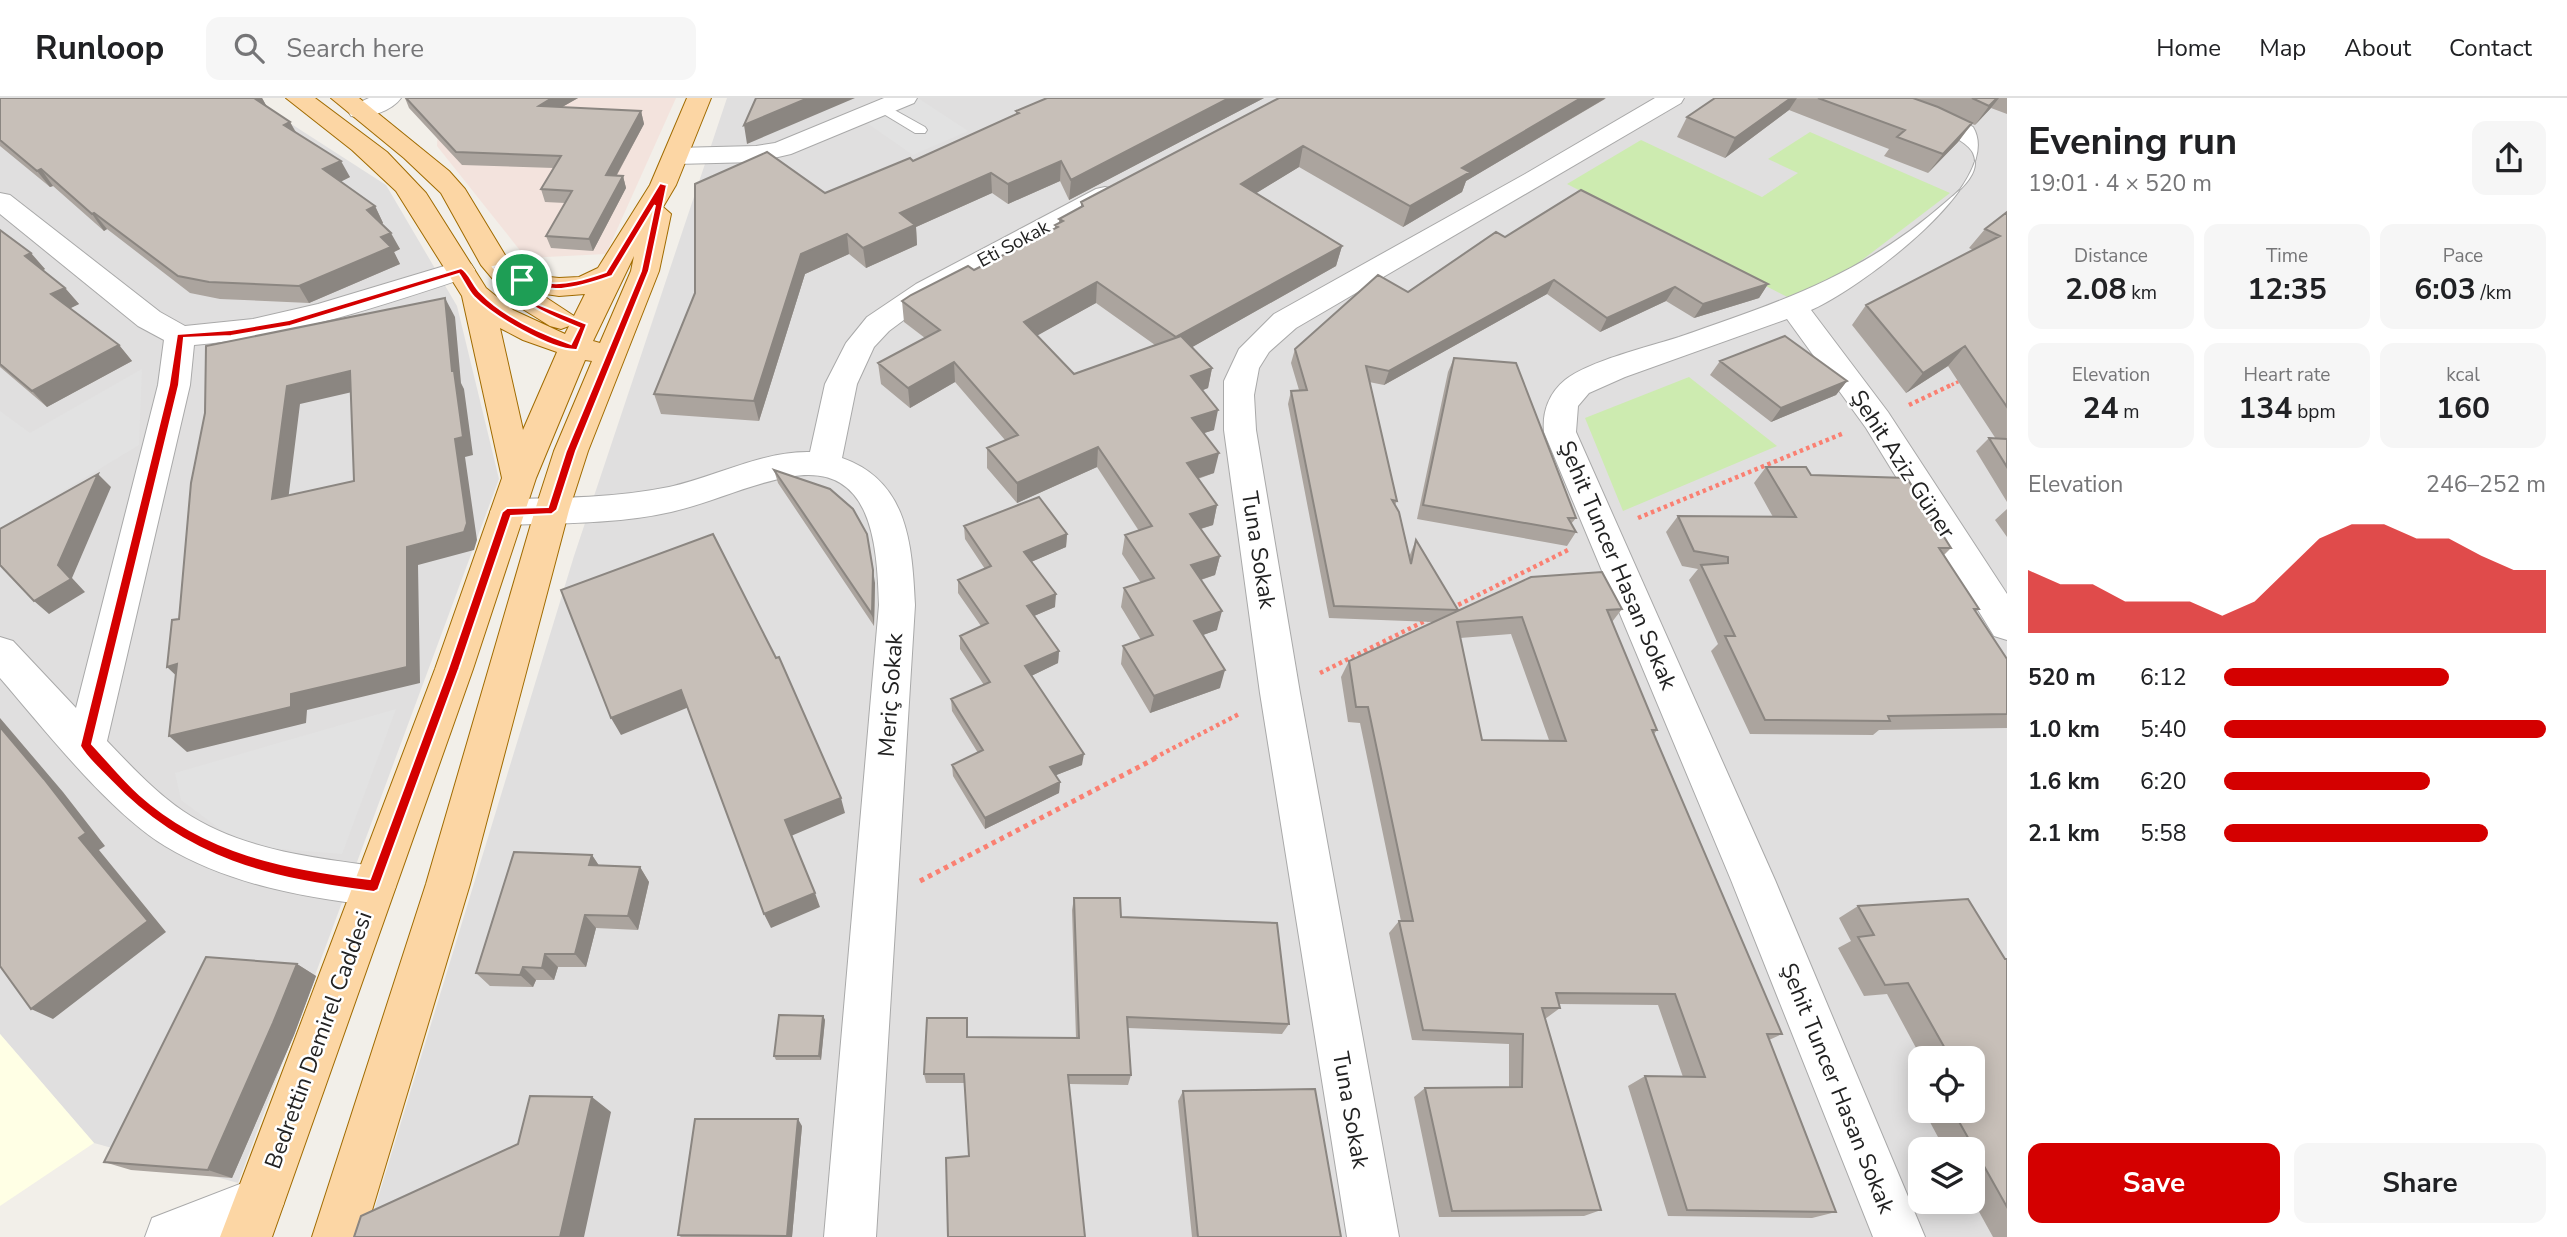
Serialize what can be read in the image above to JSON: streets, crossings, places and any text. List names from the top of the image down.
{
  "streets": {
    "main road": ["Bedrettin Demirel Caddesi"],
    "street": [
      "Eti Sokak",
      "Şehit Aziz Güner",
      "Tuna Sokak",
      "Şehit Tuncer Hasan Sokak",
      "Meriç Sokak"
    ]
  },
  "crossings": [
    ["Eti Sokak", "Meriç Sokak"],
    ["Şehit Aziz Güner", "Şehit Tuncer Hasan Sokak"],
    ["Meriç Sokak", "Bedrettin Demirel Caddesi"]
  ],
  "page": {
    "header": "Runloop",
    "search": "Search here",
    "nav": [
      "Home",
      "Map",
      "About",
      "Contact"
    ],
    "heading": ["Evening run", "19:01 · 4 × 520 m"],
    "stats": [
      ["Distance", "2.08 km"],
      ["Time", "12:35"],
      ["Pace", "6:03 /km"],
      ["Elevation", "24 m"],
      ["Heart rate", "134 bpm"],
      ["kcal", "160"]
    ],
    "chart": ["Elevation", "246–252 m"],
    "list": [
      {
        "name": "520 m",
        "note": "6:12"
      },
      {
        "name": "1.0 km",
        "note": "5:40"
      },
      {
        "name": "1.6 km",
        "note": "6:20"
      },
      {
        "name": "2.1 km",
        "note": "5:58"
      }
    ],
    "buttons": ["Save", "Share"]
  }
}
